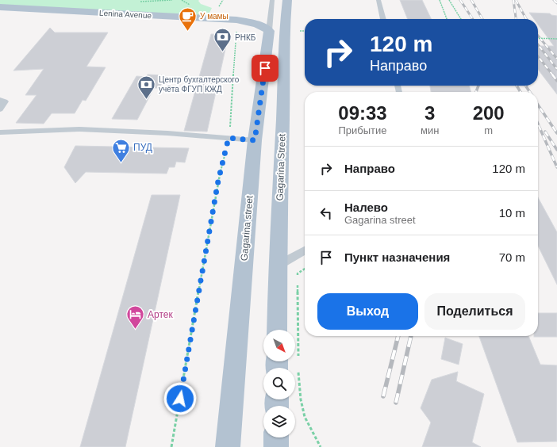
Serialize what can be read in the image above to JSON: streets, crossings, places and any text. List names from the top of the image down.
{
  "streets": {
    "main road": ["Lenina Avenue", "Gagarina Street", "Gagarina street"]
  },
  "crossings": [
    ["Lenina Avenue", "Gagarina street"]
  ],
  "places": {
    "cafe": ["У мамы"],
    "bank": ["РНКБ", "Центр бухгалтерского учёта ФГУП КЖД"],
    "supermarket": ["ПУД"],
    "hotel": ["Артек"]
  },
  "north": "bottom right",
  "page": {
    "turn": ["120 m", "Направо"],
    "eta": [
      "09:33",
      "Прибытие",
      "3",
      "мин",
      "200",
      "m"
    ],
    "list": [
      {
        "name": "Направо",
        "value": "120 m"
      },
      {
        "name": "Налево",
        "note": "Gagarina street",
        "value": "10 m"
      },
      {
        "name": "Пункт назначения",
        "value": "70 m"
      }
    ],
    "buttons": ["Выход", "Поделиться"]
  }
}
